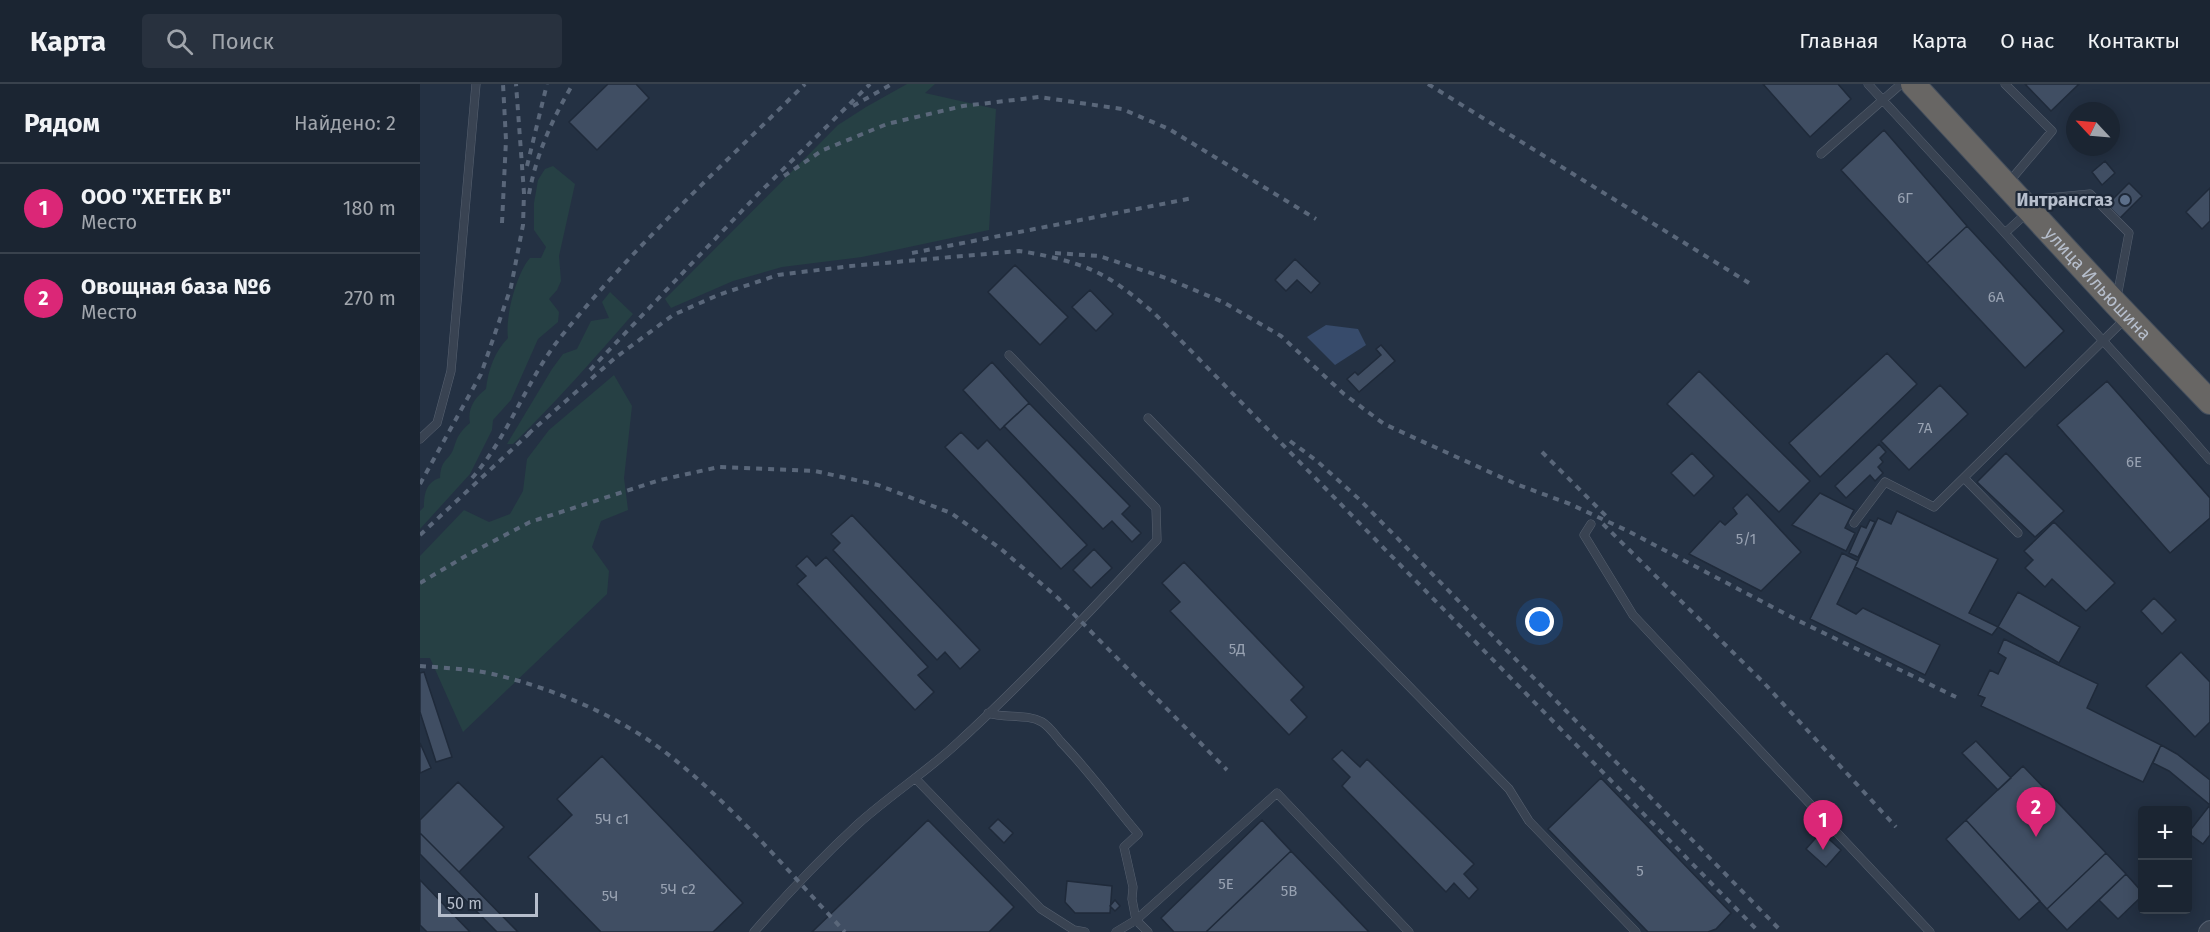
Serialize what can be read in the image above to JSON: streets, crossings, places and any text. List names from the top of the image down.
{
  "streets": {
    "highway": ["улица Ильюшина"]
  },
  "places": ["Интрансгаз"],
  "house_numbers": [
    "6Г",
    "6А",
    "7А",
    "6Е",
    "5/1",
    "5Д",
    "5Ч с1",
    "5",
    "5Е",
    "5Ч с2",
    "5В",
    "5Ч"
  ],
  "scale_bar": "50 m",
  "north": "top left",
  "page": {
    "header": "Карта",
    "search": "Поиск",
    "nav": [
      "Главная",
      "Карта",
      "О нас",
      "Контакты"
    ],
    "heading": ["Рядом", "Найдено: 2"],
    "list": [
      {
        "mark": "1",
        "name": "ООО \"ХЕТЕК В\"",
        "note": "Место",
        "value": "180 m"
      },
      {
        "mark": "2",
        "name": "Овощная база №6",
        "note": "Место",
        "value": "270 m"
      }
    ],
    "pins": ["2", "1"],
    "map_buttons": ["+", "−"],
    "scale": "50 m"
  }
}
